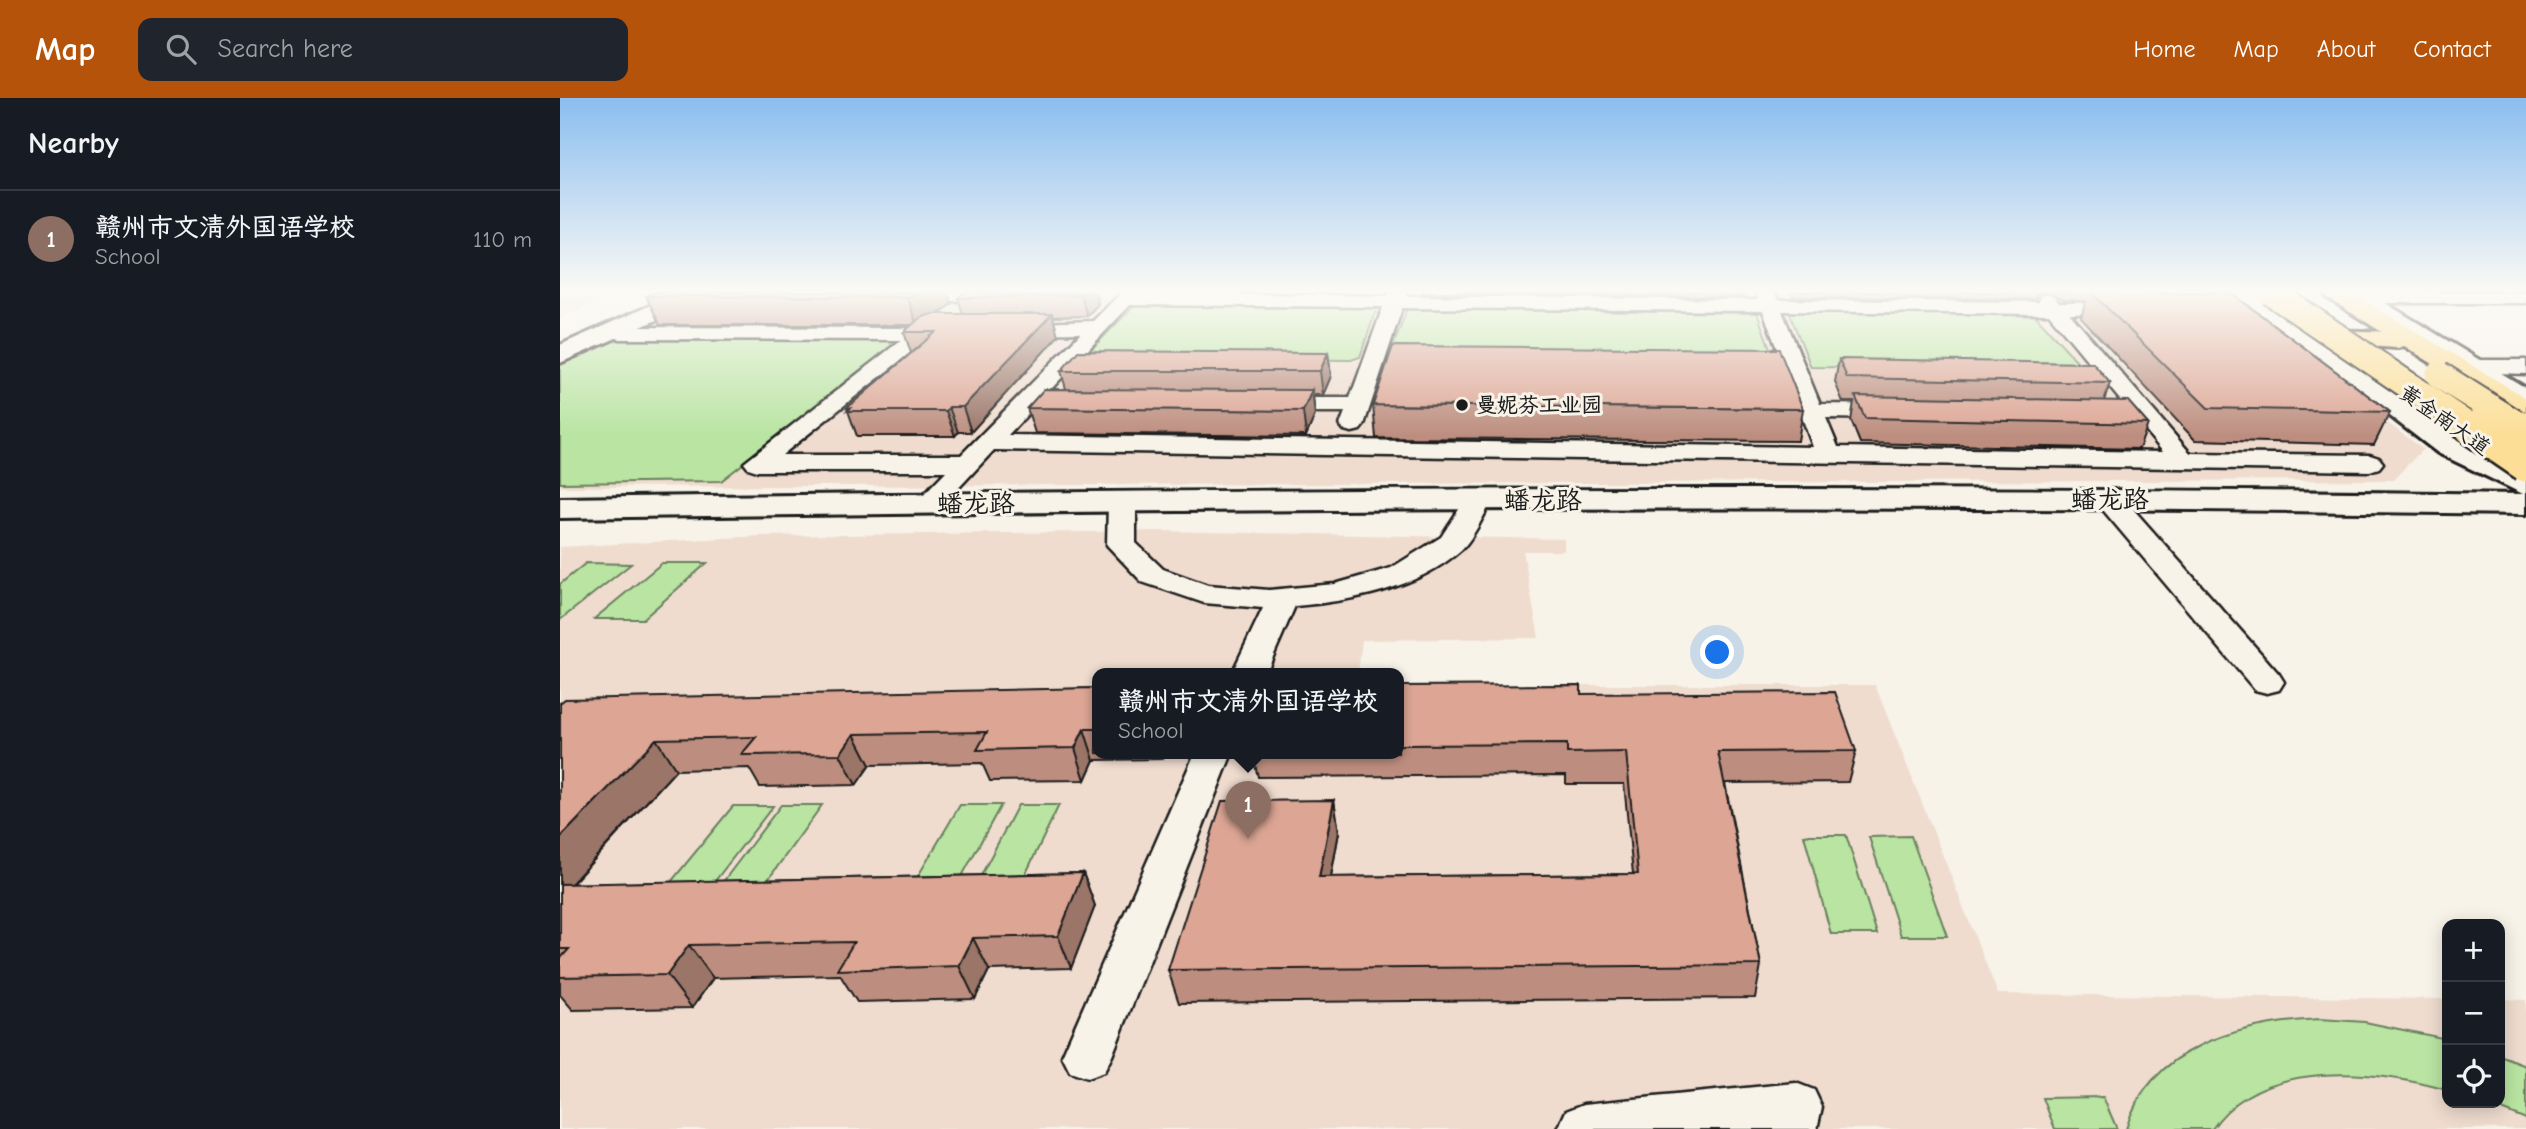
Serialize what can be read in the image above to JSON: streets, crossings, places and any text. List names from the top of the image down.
{
  "streets": {
    "main road": ["黄金南大道"],
    "street": ["蟠龙路"]
  },
  "places": ["曼妮芬工业园"],
  "page": {
    "header": "Map",
    "search": "Search here",
    "nav": [
      "Home",
      "Map",
      "About",
      "Contact"
    ],
    "heading": "Nearby",
    "list": [
      {
        "mark": "1",
        "name": "赣州市文清外国语学校",
        "note": "School",
        "value": "110 m"
      }
    ],
    "popup": ["赣州市文清外国语学校", "School"],
    "pins": "1",
    "map_buttons": ["+", "−"]
  }
}
